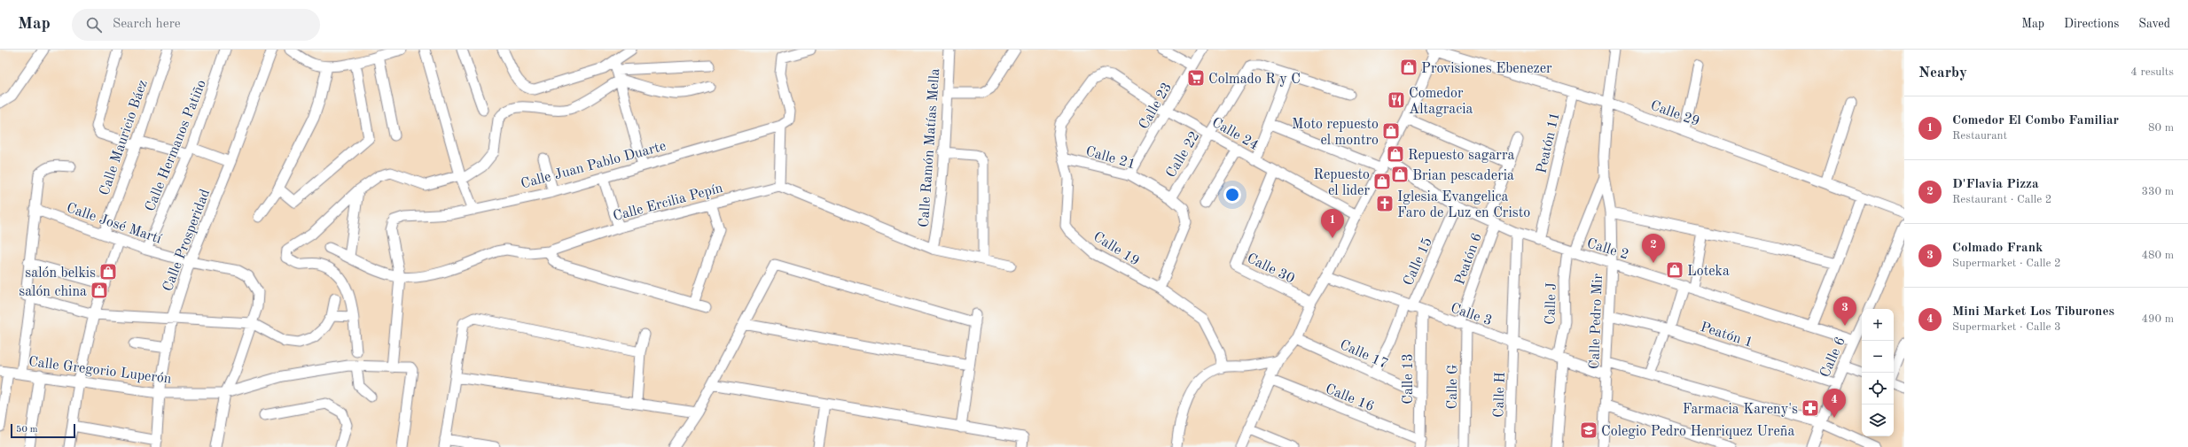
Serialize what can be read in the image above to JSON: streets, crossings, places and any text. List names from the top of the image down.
{
  "streets": {
    "street": [
      "Calle 23",
      "Calle 29",
      "Calle 24",
      "Calle Mauricio Báez",
      "Peatón 11",
      "Calle Hermanos Patiño",
      "Calle Ramón Matías Mella",
      "Calle 22",
      "Calle 21",
      "Calle Juan Pablo Duarte",
      "Calle Ercilia Pepín",
      "Calle José Martí",
      "Calle Prosperidad",
      "Calle 19",
      "Calle 2",
      "Peatón 6",
      "Calle 15",
      "Calle 30",
      "Calle J",
      "Calle 3",
      "Calle Pedro Mir",
      "Peatón 1",
      "Calle 17",
      "Calle 6",
      "Calle Gregorio Luperón",
      "Calle 13",
      "Calle G",
      "Calle H",
      "Calle 16"
    ]
  },
  "crossings": [
    ["Calle 23", "Calle 24"],
    ["Calle 23", "Calle 21"],
    ["Calle 23", "Calle 19"],
    ["Calle 29", "Peatón 11"],
    ["Calle 29", "Calle Pedro Mir"],
    ["Calle 24", "Calle 22"],
    ["Calle 24", "Calle 21"],
    ["Calle 24", "Calle 19"],
    ["Calle 24", "Calle 30"],
    ["Calle Mauricio Báez", "Calle José Martí"],
    ["Peatón 11", "Calle 2"],
    ["Calle Hermanos Patiño", "Calle José Martí"],
    ["Calle 22", "Calle 21"],
    ["Calle 21", "Calle 19"],
    ["Calle Juan Pablo Duarte", "Calle Ercilia Pepín"],
    ["Calle José Martí", "Calle Prosperidad"],
    ["Calle Prosperidad", "Calle Gregorio Luperón"],
    ["Calle 2", "Peatón 6"],
    ["Calle 2", "Calle 15"],
    ["Calle 2", "Calle J"],
    ["Calle 2", "Calle Pedro Mir"],
    ["Calle 2", "Calle 6"],
    ["Calle 2", "Calle H"],
    ["Peatón 6", "Calle 3"],
    ["Peatón 6", "Calle G"],
    ["Calle 15", "Calle 3"],
    ["Calle 15", "Calle 17"],
    ["Calle J", "Calle 3"],
    ["Calle J", "Calle Pedro Mir"],
    ["Calle 3", "Calle Pedro Mir"],
    ["Calle 3", "Calle 13"],
    ["Calle 3", "Calle G"],
    ["Calle 3", "Calle H"],
    ["Calle Pedro Mir", "Peatón 1"],
    ["Peatón 1", "Calle 6"],
    ["Calle 17", "Calle 13"],
    ["Calle 13", "Calle 16"]
  ],
  "places": {
    "shop": [
      "Provisiones Ebenezer",
      "Moto repuesto el montro",
      "Repuesto sagarra",
      "Brian pescaderia",
      "Repuesto el lider",
      "Loteka",
      "salón belkis",
      "salón china"
    ],
    "supermarket": ["Colmado R y C"],
    "restaurant": ["Comedor Altagracia"],
    "church": ["Iglesia Evangelica Faro de Luz en Cristo"],
    "pharmacy": ["Farmacia Kareny's"],
    "school or university": ["Colegio Pedro Henriquez Ureña"]
  },
  "scale_bar": "50 m",
  "page": {
    "header": "Map",
    "search": "Search here",
    "nav": ["Map", "Directions", "Saved"],
    "heading": ["Nearby", "4 results"],
    "list": [
      {
        "mark": "1",
        "name": "Comedor El Combo Familiar",
        "note": "Restaurant",
        "value": "80 m"
      },
      {
        "mark": "2",
        "name": "D'Flavia Pizza",
        "note": "Restaurant · Calle 2",
        "value": "330 m"
      },
      {
        "mark": "3",
        "name": "Colmado Frank",
        "note": "Supermarket · Calle 2",
        "value": "480 m"
      },
      {
        "mark": "4",
        "name": "Mini Market Los Tiburones",
        "note": "Supermarket · Calle 3",
        "value": "490 m"
      }
    ],
    "pins": [
      "1",
      "2",
      "3",
      "4"
    ],
    "map_buttons": ["+", "−"],
    "scale": "50 m"
  }
}
